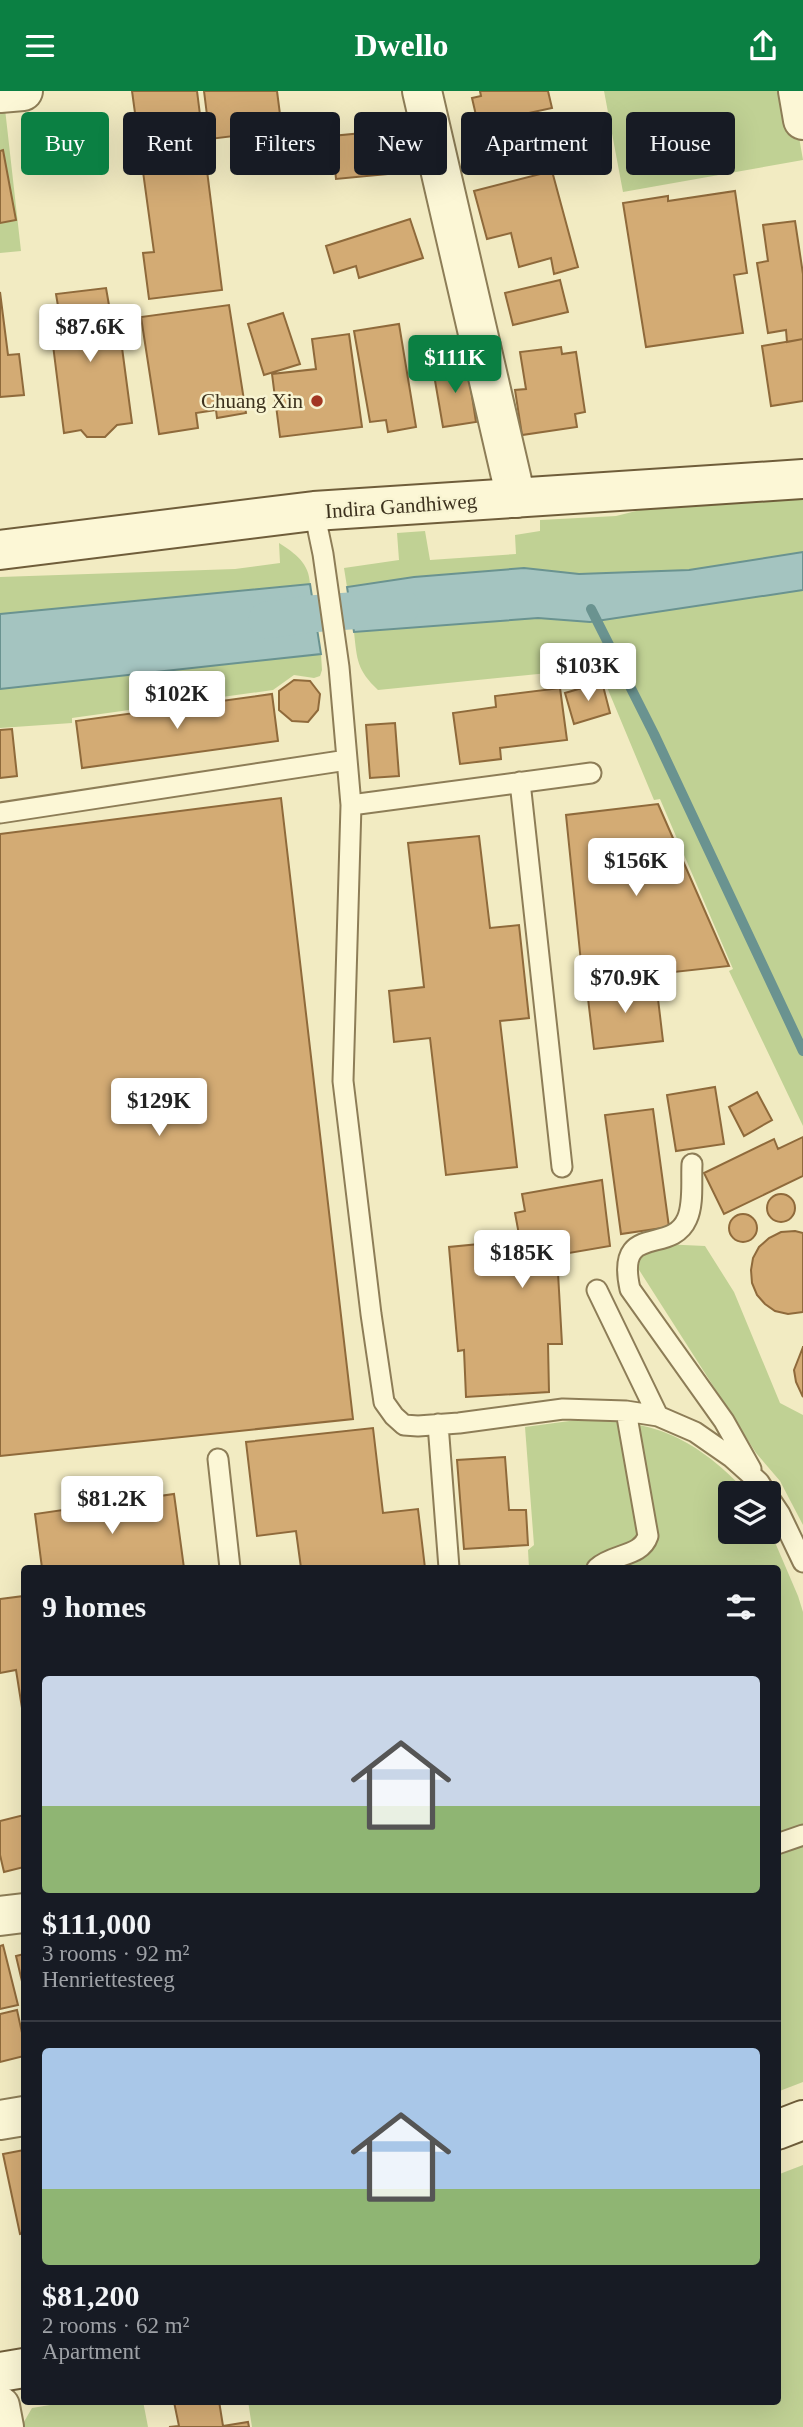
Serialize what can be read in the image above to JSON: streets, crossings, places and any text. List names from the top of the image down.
{
  "streets": {
    "main road": ["Indira Gandhiweg"]
  },
  "places": ["Chuang Xin"],
  "page": {
    "header": "Dwello",
    "chip": [
      "Buy",
      "Rent",
      "Filters",
      "New",
      "Apartment",
      "House"
    ],
    "price": [
      "$87.6K",
      "$111K",
      "$103K",
      "$102K",
      "$156K",
      "$70.9K",
      "$129K",
      "$185K",
      "$81.2K"
    ],
    "heading": "9 homes",
    "list": [
      {
        "name": "$111,000",
        "note": "3 rooms · 92 m² · Henriettesteeg"
      },
      {
        "name": "$81,200",
        "note": "2 rooms · 62 m² · Apartment"
      }
    ]
  }
}
